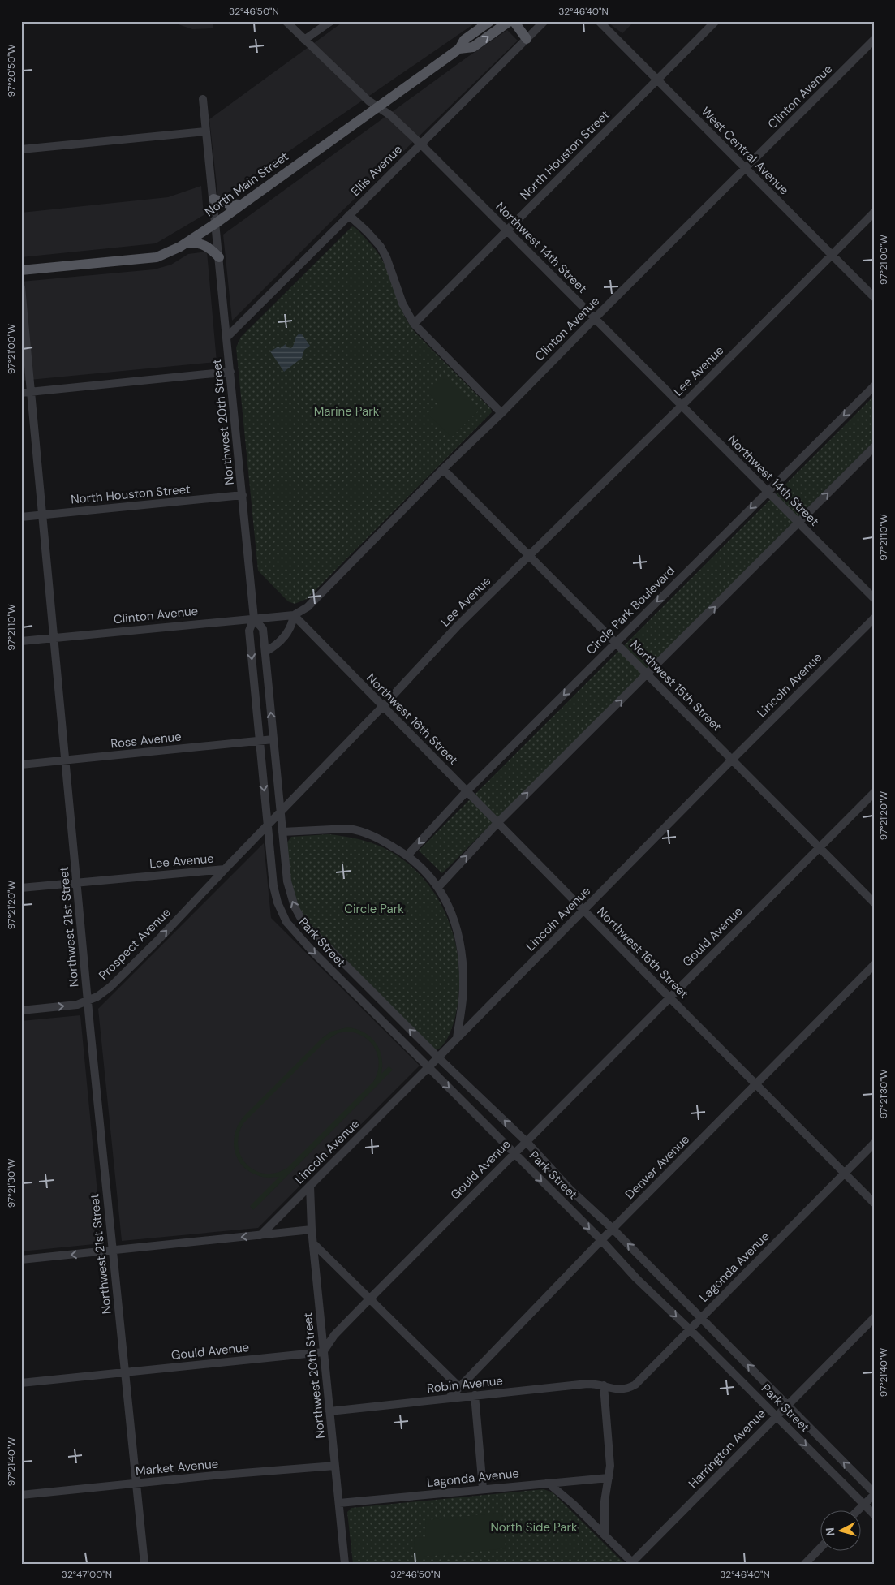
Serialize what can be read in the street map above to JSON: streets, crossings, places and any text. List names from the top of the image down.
{
  "streets": {
    "main road": ["North Main Street"],
    "street": [
      "Clinton Avenue",
      "West Central Avenue",
      "North Houston Street",
      "Ellis Avenue",
      "Northwest 14th Street",
      "Lee Avenue",
      "Northwest 20th Street",
      "Circle Park Boulevard",
      "Lincoln Avenue",
      "Northwest 15th Street",
      "Northwest 16th Street",
      "Ross Avenue",
      "Northwest 21st Street",
      "Gould Avenue",
      "Park Street",
      "Prospect Avenue",
      "Denver Avenue",
      "Lagonda Avenue",
      "Robin Avenue",
      "Harrington Avenue",
      "Market Avenue"
    ]
  },
  "crossings": [
    ["Clinton Avenue", "West Central Avenue"],
    ["Clinton Avenue", "Northwest 14th Street"],
    ["Clinton Avenue", "Northwest 20th Street"],
    ["Clinton Avenue", "Northwest 15th Street"],
    ["Clinton Avenue", "Northwest 16th Street"],
    ["Clinton Avenue", "Northwest 21st Street"],
    ["West Central Avenue", "North Houston Street"],
    ["West Central Avenue", "Lee Avenue"],
    ["North Houston Street", "Northwest 14th Street"],
    ["North Houston Street", "Northwest 20th Street"],
    ["North Houston Street", "Northwest 21st Street"],
    ["Ellis Avenue", "Northwest 14th Street"],
    ["Ellis Avenue", "Northwest 20th Street"],
    ["North Main Street", "Northwest 14th Street"],
    ["North Main Street", "Northwest 20th Street"],
    ["Northwest 14th Street", "Lee Avenue"],
    ["Northwest 14th Street", "Circle Park Boulevard"],
    ["Lee Avenue", "Northwest 20th Street"],
    ["Lee Avenue", "Northwest 15th Street"],
    ["Lee Avenue", "Northwest 16th Street"],
    ["Lee Avenue", "Northwest 21st Street"],
    ["Lee Avenue", "Park Street"],
    ["Lee Avenue", "Prospect Avenue"],
    ["Northwest 20th Street", "Lincoln Avenue"],
    ["Northwest 20th Street", "Ross Avenue"],
    ["Northwest 20th Street", "Gould Avenue"],
    ["Northwest 20th Street", "Park Street"],
    ["Northwest 20th Street", "Lagonda Avenue"],
    ["Northwest 20th Street", "Robin Avenue"],
    ["Northwest 20th Street", "Market Avenue"],
    ["Circle Park Boulevard", "Northwest 15th Street"],
    ["Circle Park Boulevard", "Northwest 16th Street"],
    ["Lincoln Avenue", "Northwest 15th Street"],
    ["Lincoln Avenue", "Northwest 16th Street"],
    ["Lincoln Avenue", "Park Street"],
    ["Northwest 15th Street", "Gould Avenue"],
    ["Northwest 16th Street", "Gould Avenue"],
    ["Northwest 16th Street", "Denver Avenue"],
    ["Northwest 16th Street", "Lagonda Avenue"],
    ["Ross Avenue", "Northwest 21st Street"],
    ["Northwest 21st Street", "Gould Avenue"],
    ["Northwest 21st Street", "Prospect Avenue"],
    ["Northwest 21st Street", "Market Avenue"],
    ["Gould Avenue", "Park Street"],
    ["Park Street", "Denver Avenue"],
    ["Park Street", "Lagonda Avenue"],
    ["Park Street", "Harrington Avenue"],
    ["Denver Avenue", "Robin Avenue"],
    ["Lagonda Avenue", "Robin Avenue"]
  ],
  "one_way": ["Prospect Avenue"],
  "parks": ["Marine Park", "Circle Park", "North Side Park"],
  "north": "left",
  "coordinates": [
    "32°46'50\"N",
    "32°46'40\"N",
    "97°20'50\"W",
    "97°21'00\"W",
    "97°21'10\"W",
    "97°21'20\"W",
    "97°21'30\"W",
    "97°21'40\"W",
    "32°47'00\"N"
  ]
}
